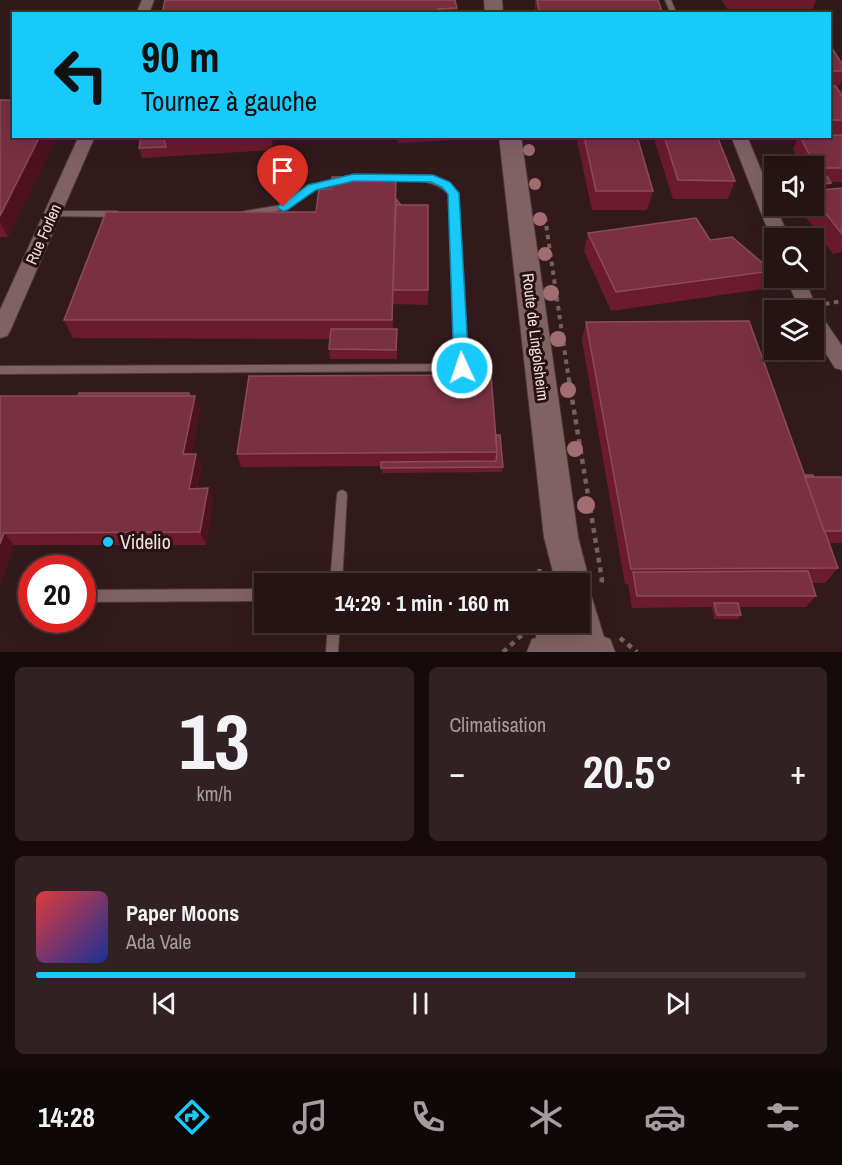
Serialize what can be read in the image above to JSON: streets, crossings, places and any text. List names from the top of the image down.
{
  "streets": {
    "main road": ["Route de Lingolsheim"],
    "street": ["Rue Forlen"]
  },
  "places": ["Videlio"],
  "page": {
    "turn": ["90 m", "Tournez à gauche"],
    "limit": "20",
    "trip": "14:29 · 1 min · 160 m",
    "tile": [
      ["13", "km/h"],
      "Climatisation"
    ],
    "heat": ["−", "20.5°", "+"],
    "song": ["Paper Moons", "Ada Vale"],
    "tabs": "14:28"
  }
}
